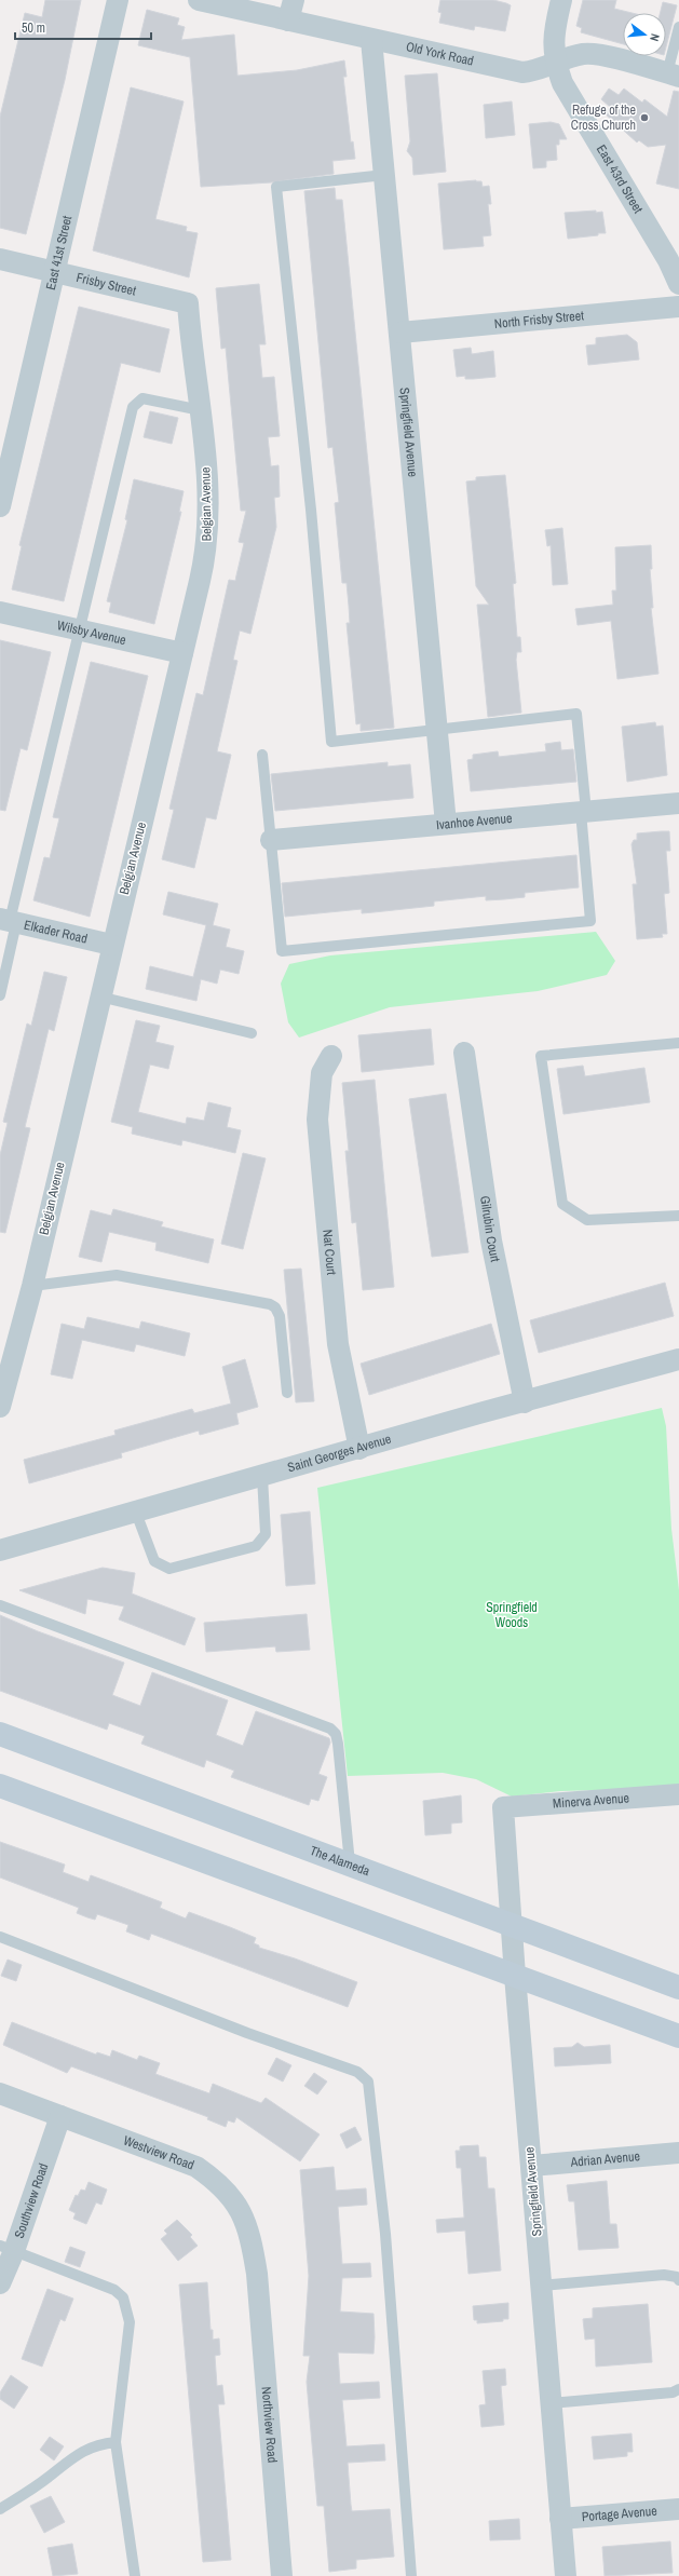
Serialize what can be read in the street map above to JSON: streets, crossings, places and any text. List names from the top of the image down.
{
  "streets": {
    "main road": ["The Alameda"],
    "street": [
      "Old York Road",
      "East 43rd Street",
      "East 41st Street",
      "Frisby Street",
      "North Frisby Street",
      "Springfield Avenue",
      "Belgian Avenue",
      "Wilsby Avenue",
      "Ivanhoe Avenue",
      "Elkader Road",
      "Gilrubin Court",
      "Nat Court",
      "Saint Georges Avenue",
      "Minerva Avenue",
      "Westview Road",
      "Adrian Avenue",
      "Southview Road",
      "Northview Road",
      "Portage Avenue"
    ]
  },
  "crossings": [
    ["Old York Road", "East 43rd Street"],
    ["Old York Road", "Springfield Avenue"],
    ["East 41st Street", "Frisby Street"],
    ["Frisby Street", "Belgian Avenue"],
    ["North Frisby Street", "Springfield Avenue"],
    ["Springfield Avenue", "Ivanhoe Avenue"],
    ["Springfield Avenue", "Minerva Avenue"],
    ["Springfield Avenue", "The Alameda"],
    ["Springfield Avenue", "Adrian Avenue"],
    ["Springfield Avenue", "Portage Avenue"],
    ["Belgian Avenue", "Wilsby Avenue"],
    ["Belgian Avenue", "Elkader Road"],
    ["Gilrubin Court", "Saint Georges Avenue"],
    ["Nat Court", "Saint Georges Avenue"],
    ["Westview Road", "Southview Road"],
    ["Westview Road", "Northview Road"]
  ],
  "parks": ["Springfield Woods"],
  "places": ["Refuge of the Cross Church"],
  "scale_bar": "50 m",
  "north": "right"
}
